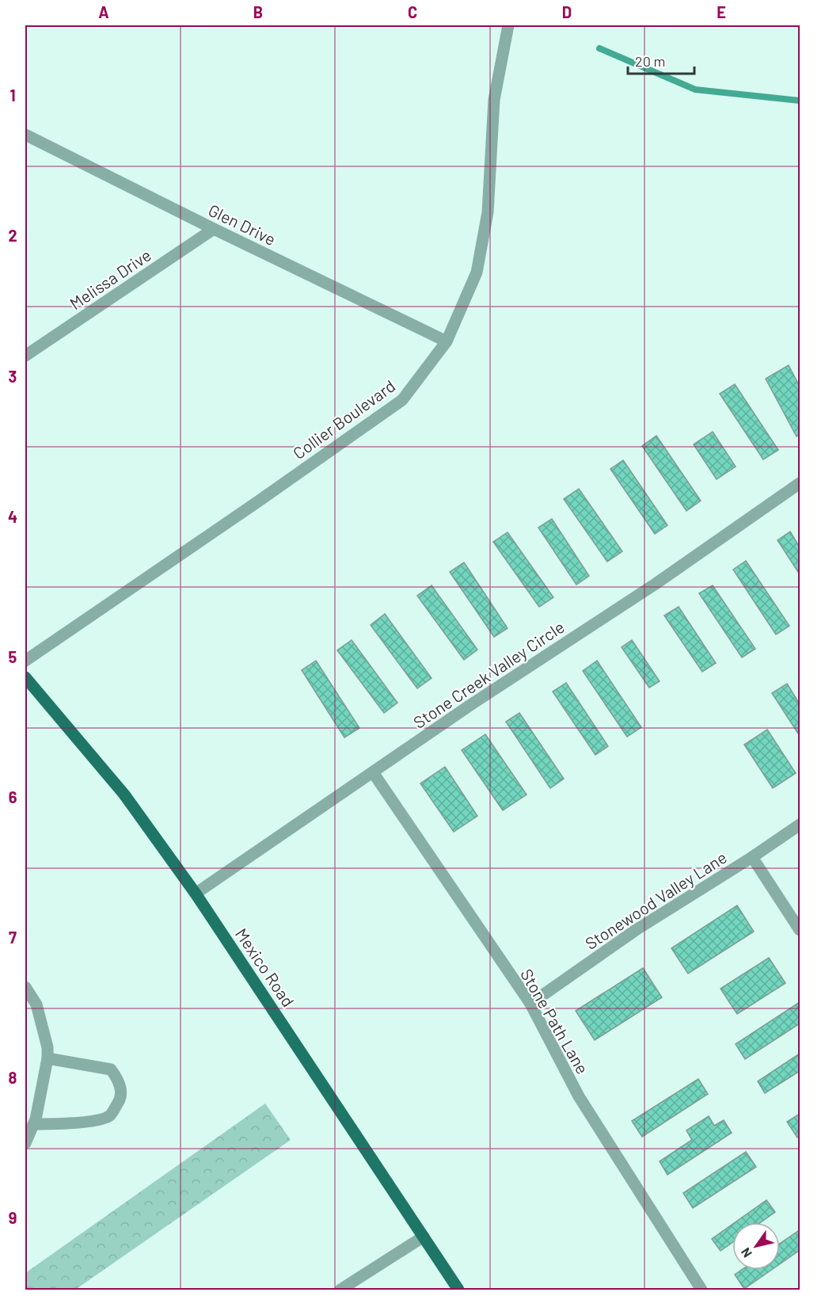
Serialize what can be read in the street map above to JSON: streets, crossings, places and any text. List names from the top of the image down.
{
  "streets": {
    "main road": ["Mexico Road"],
    "street": [
      "Glen Drive",
      "Melissa Drive",
      "Collier Boulevard",
      "Stone Creek Valley Circle",
      "Stonewood Valley Lane",
      "Stone Path Lane"
    ]
  },
  "crossings": [
    ["Glen Drive", "Melissa Drive"],
    ["Glen Drive", "Collier Boulevard"],
    ["Stone Creek Valley Circle", "Mexico Road"],
    ["Stone Creek Valley Circle", "Stone Path Lane"],
    ["Stonewood Valley Lane", "Stone Path Lane"]
  ],
  "scale_bar": "20 m",
  "north": "bottom left",
  "grid": {
    "columns": [
      "A",
      "B",
      "C",
      "D",
      "E"
    ],
    "rows": [
      "1",
      "2",
      "3",
      "4",
      "5",
      "6",
      "7",
      "8",
      "9"
    ]
  }
}
